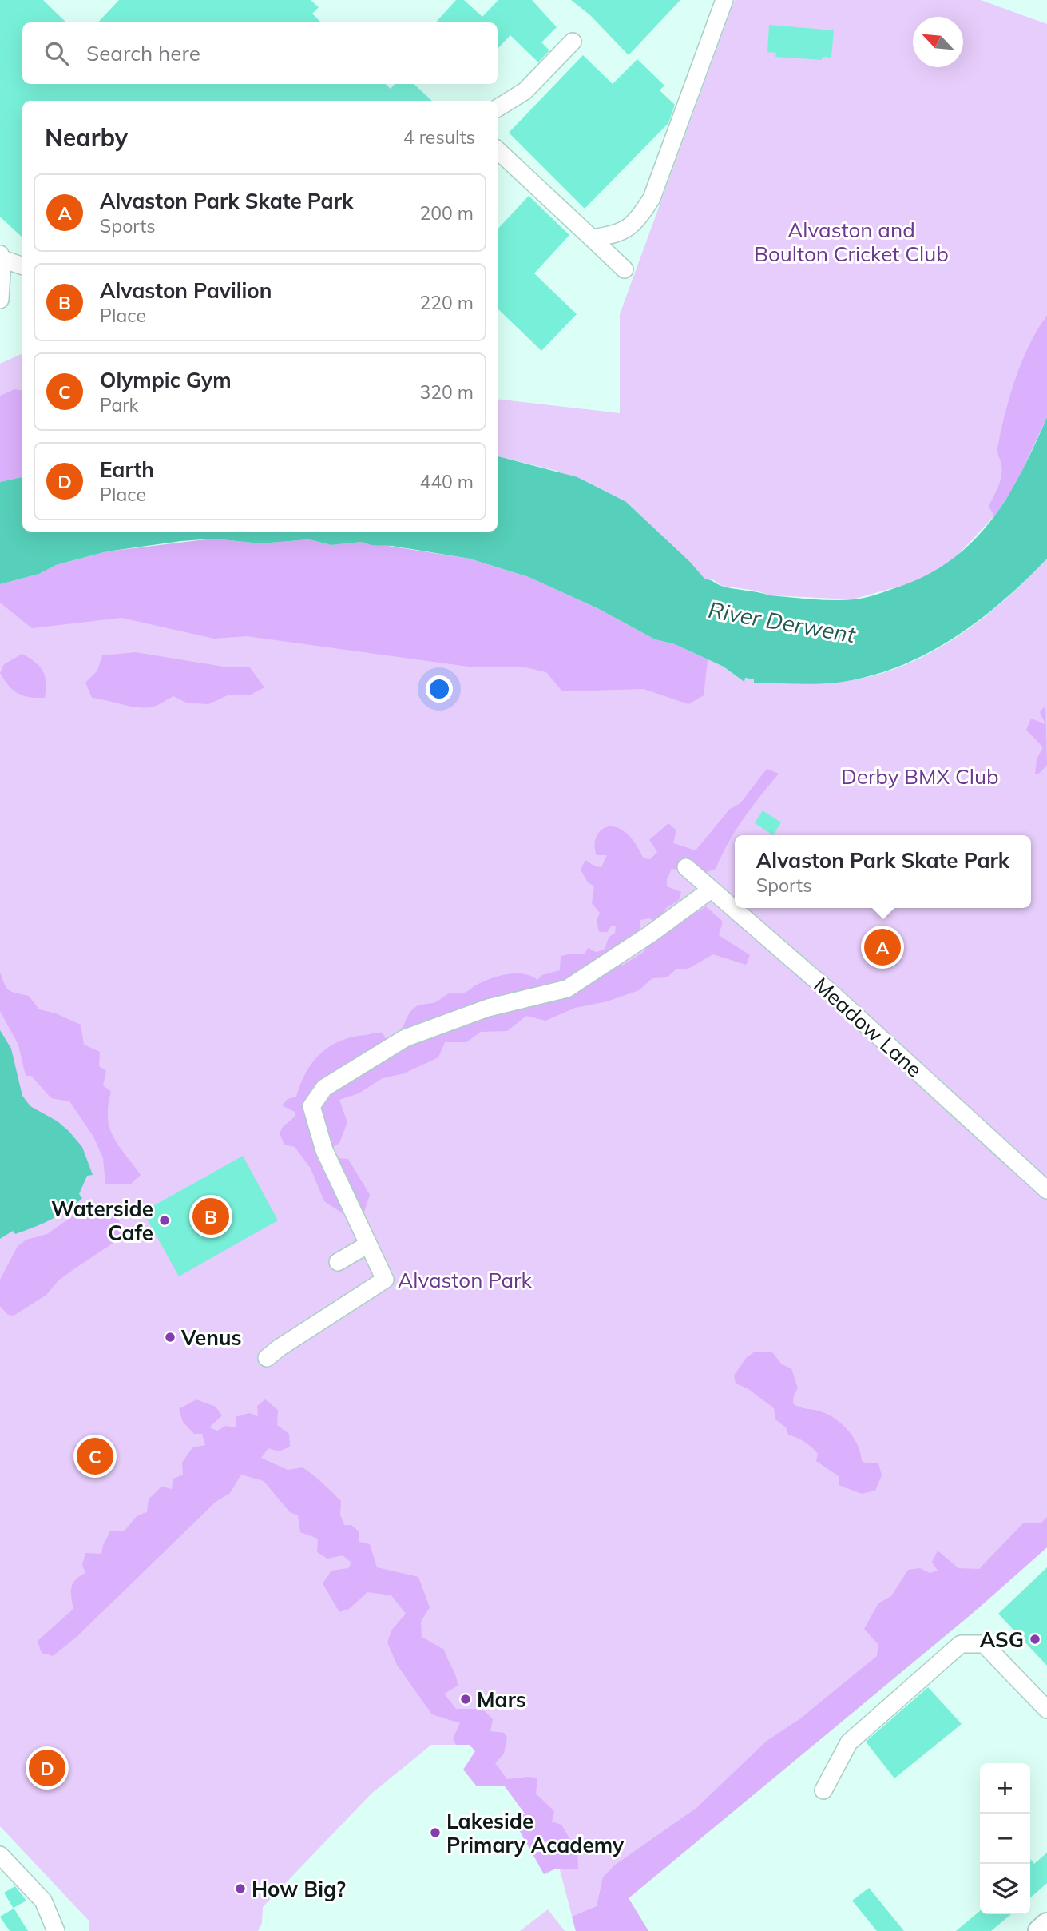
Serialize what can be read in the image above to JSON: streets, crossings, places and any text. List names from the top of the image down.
{
  "streets": {
    "lane": ["Meadow Lane"]
  },
  "water": ["River Derwent"],
  "parks": ["Alvaston and Boulton Cricket Club", "Derby BMX Club", "Alvaston Park"],
  "places": [
    "Waterside Cafe",
    "Venus",
    "ASG",
    "Mars",
    "Lakeside Primary Academy",
    "How Big?"
  ],
  "north": "top left",
  "page": {
    "search": "Search here",
    "heading": ["Nearby", "4 results"],
    "list": [
      {
        "mark": "A",
        "name": "Alvaston Park Skate Park",
        "note": "Sports",
        "value": "200 m"
      },
      {
        "mark": "B",
        "name": "Alvaston Pavilion",
        "note": "Place",
        "value": "220 m"
      },
      {
        "mark": "C",
        "name": "Olympic Gym",
        "note": "Park",
        "value": "320 m"
      },
      {
        "mark": "D",
        "name": "Earth",
        "note": "Place",
        "value": "440 m"
      }
    ],
    "popup": ["Alvaston Park Skate Park", "Sports"],
    "pins": [
      "A",
      "B",
      "C",
      "D"
    ],
    "map_buttons": ["+", "−"]
  }
}
